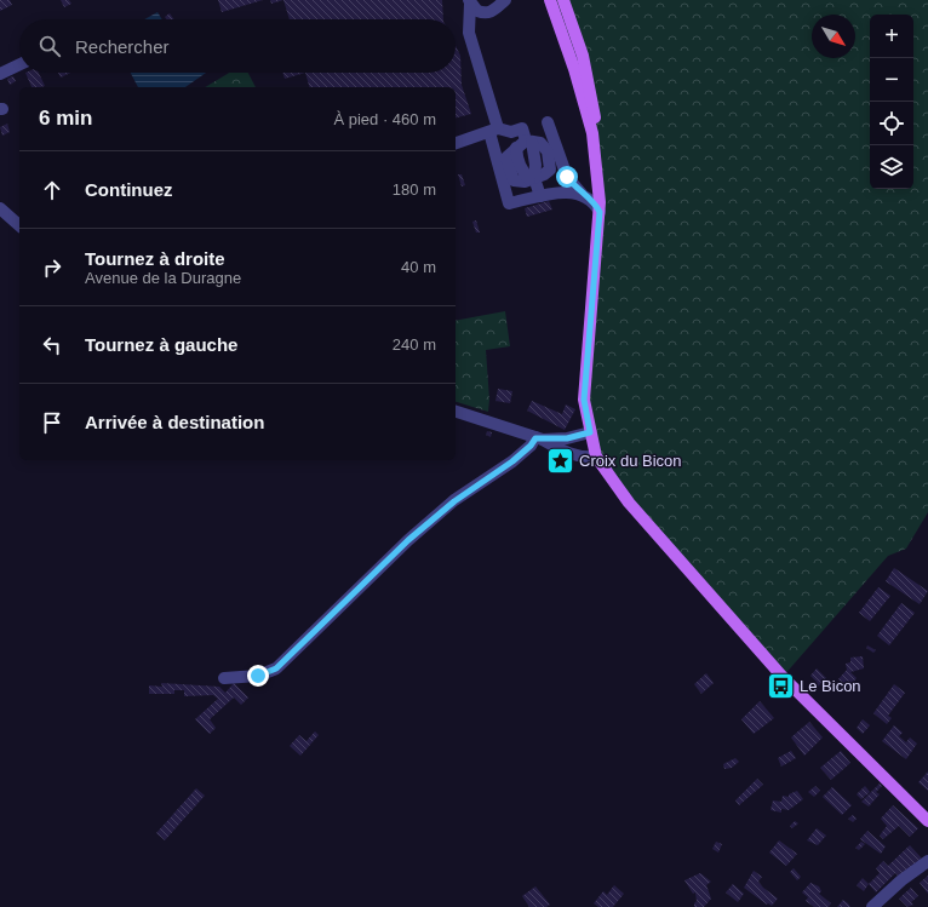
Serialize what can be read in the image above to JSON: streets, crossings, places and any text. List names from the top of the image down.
{
  "places": {
    "place": ["Croix du Bicon"],
    "bus stop": ["Le Bicon"]
  },
  "north": "bottom right",
  "page": {
    "map_buttons": ["+", "−"],
    "search": "Rechercher",
    "heading": ["6 min", "À pied · 460 m"],
    "list": [
      ["Continuez", "180 m"],
      ["Tournez à droite", "Avenue de la Duragne", "40 m"],
      ["Tournez à gauche", "240 m"],
      "Arrivée à destination"
    ]
  }
}
